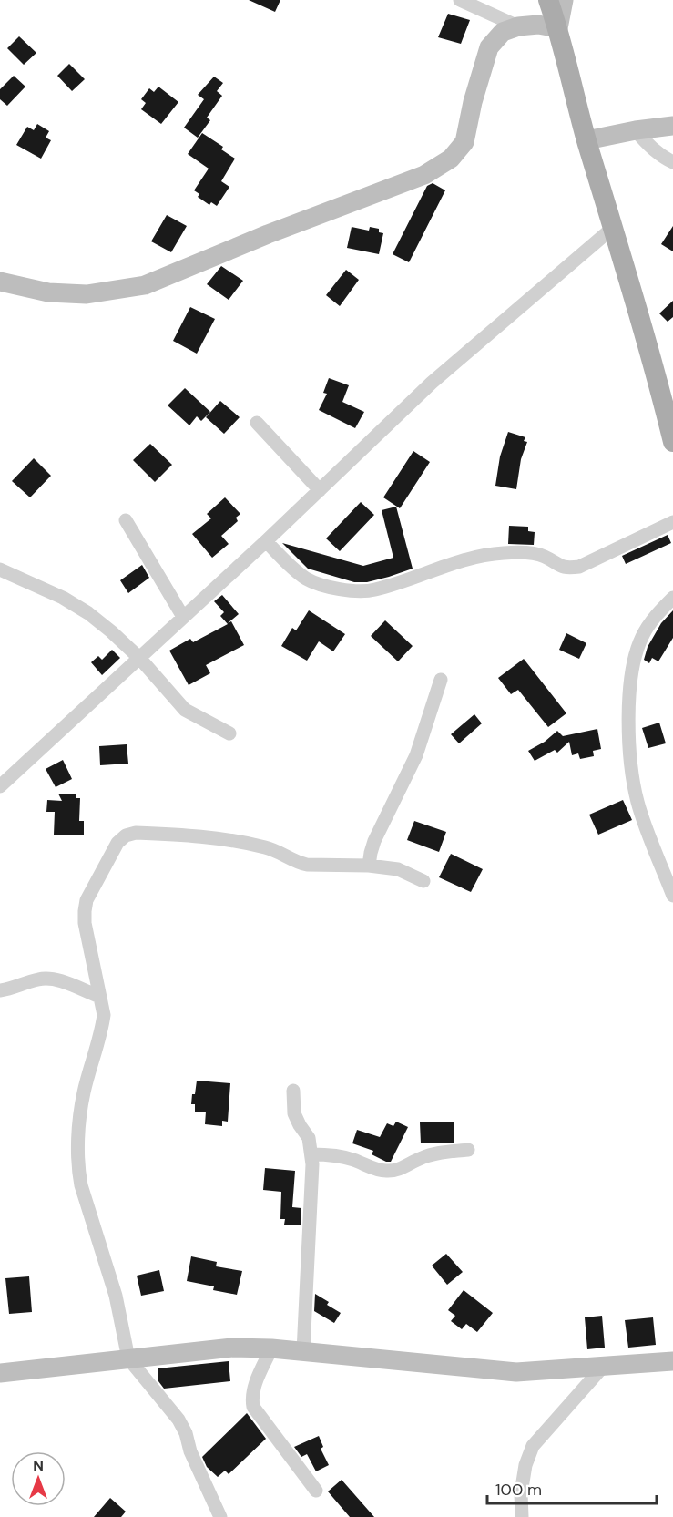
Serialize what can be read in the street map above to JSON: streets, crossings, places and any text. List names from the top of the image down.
{
  "scale_bar": "100 m",
  "north": "top"
}
